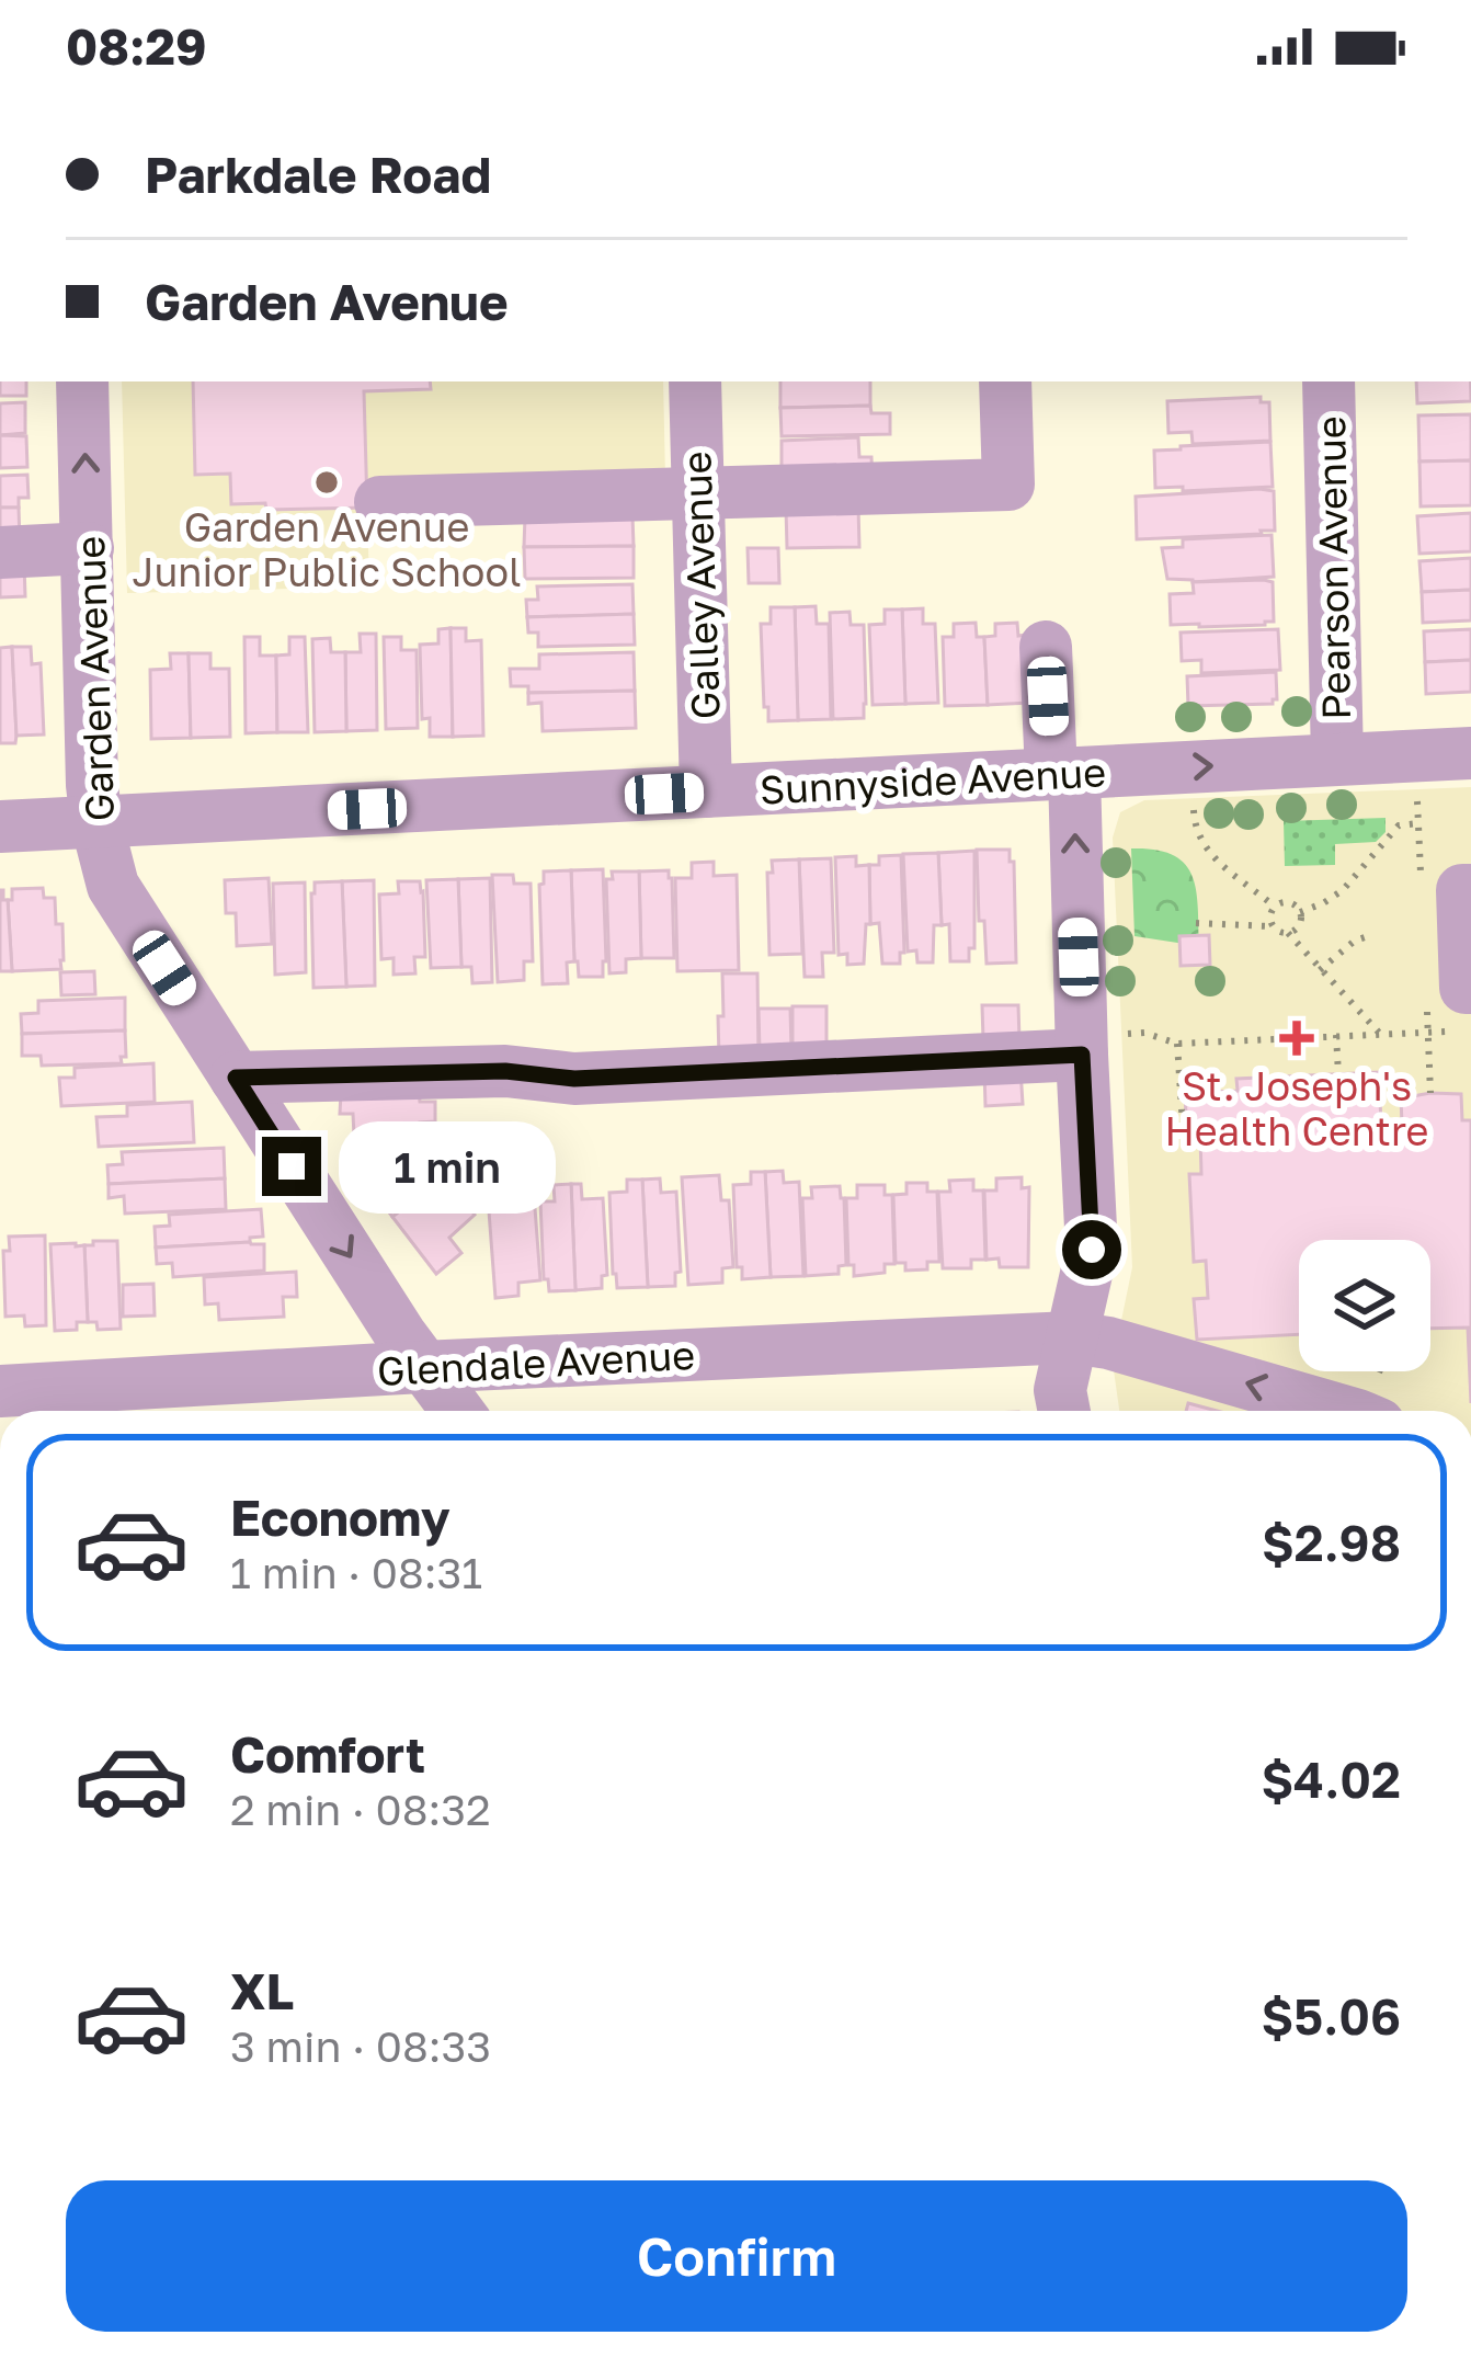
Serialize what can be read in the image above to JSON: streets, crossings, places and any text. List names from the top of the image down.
{
  "streets": {
    "street": [
      "Pearson Avenue",
      "Galley Avenue",
      "Garden Avenue",
      "Sunnyside Avenue",
      "Glendale Avenue"
    ]
  },
  "crossings": [
    ["Pearson Avenue", "Sunnyside Avenue"],
    ["Galley Avenue", "Sunnyside Avenue"],
    ["Garden Avenue", "Sunnyside Avenue"],
    ["Garden Avenue", "Glendale Avenue"]
  ],
  "places": {
    "other": ["Garden Avenue Junior Public School"],
    "health": ["St. Joseph's Health Centre"]
  },
  "page": {
    "status": "08:29",
    "banner": ["Parkdale Road", "Garden Avenue"],
    "bubble": "1 min",
    "list": [
      {
        "name": "Economy",
        "note": "1 min · 08:31",
        "value": "$2.98"
      },
      {
        "name": "Comfort",
        "note": "2 min · 08:32",
        "value": "$4.02"
      },
      {
        "name": "XL",
        "note": "3 min · 08:33",
        "value": "$5.06"
      }
    ],
    "buttons": "Confirm"
  }
}
